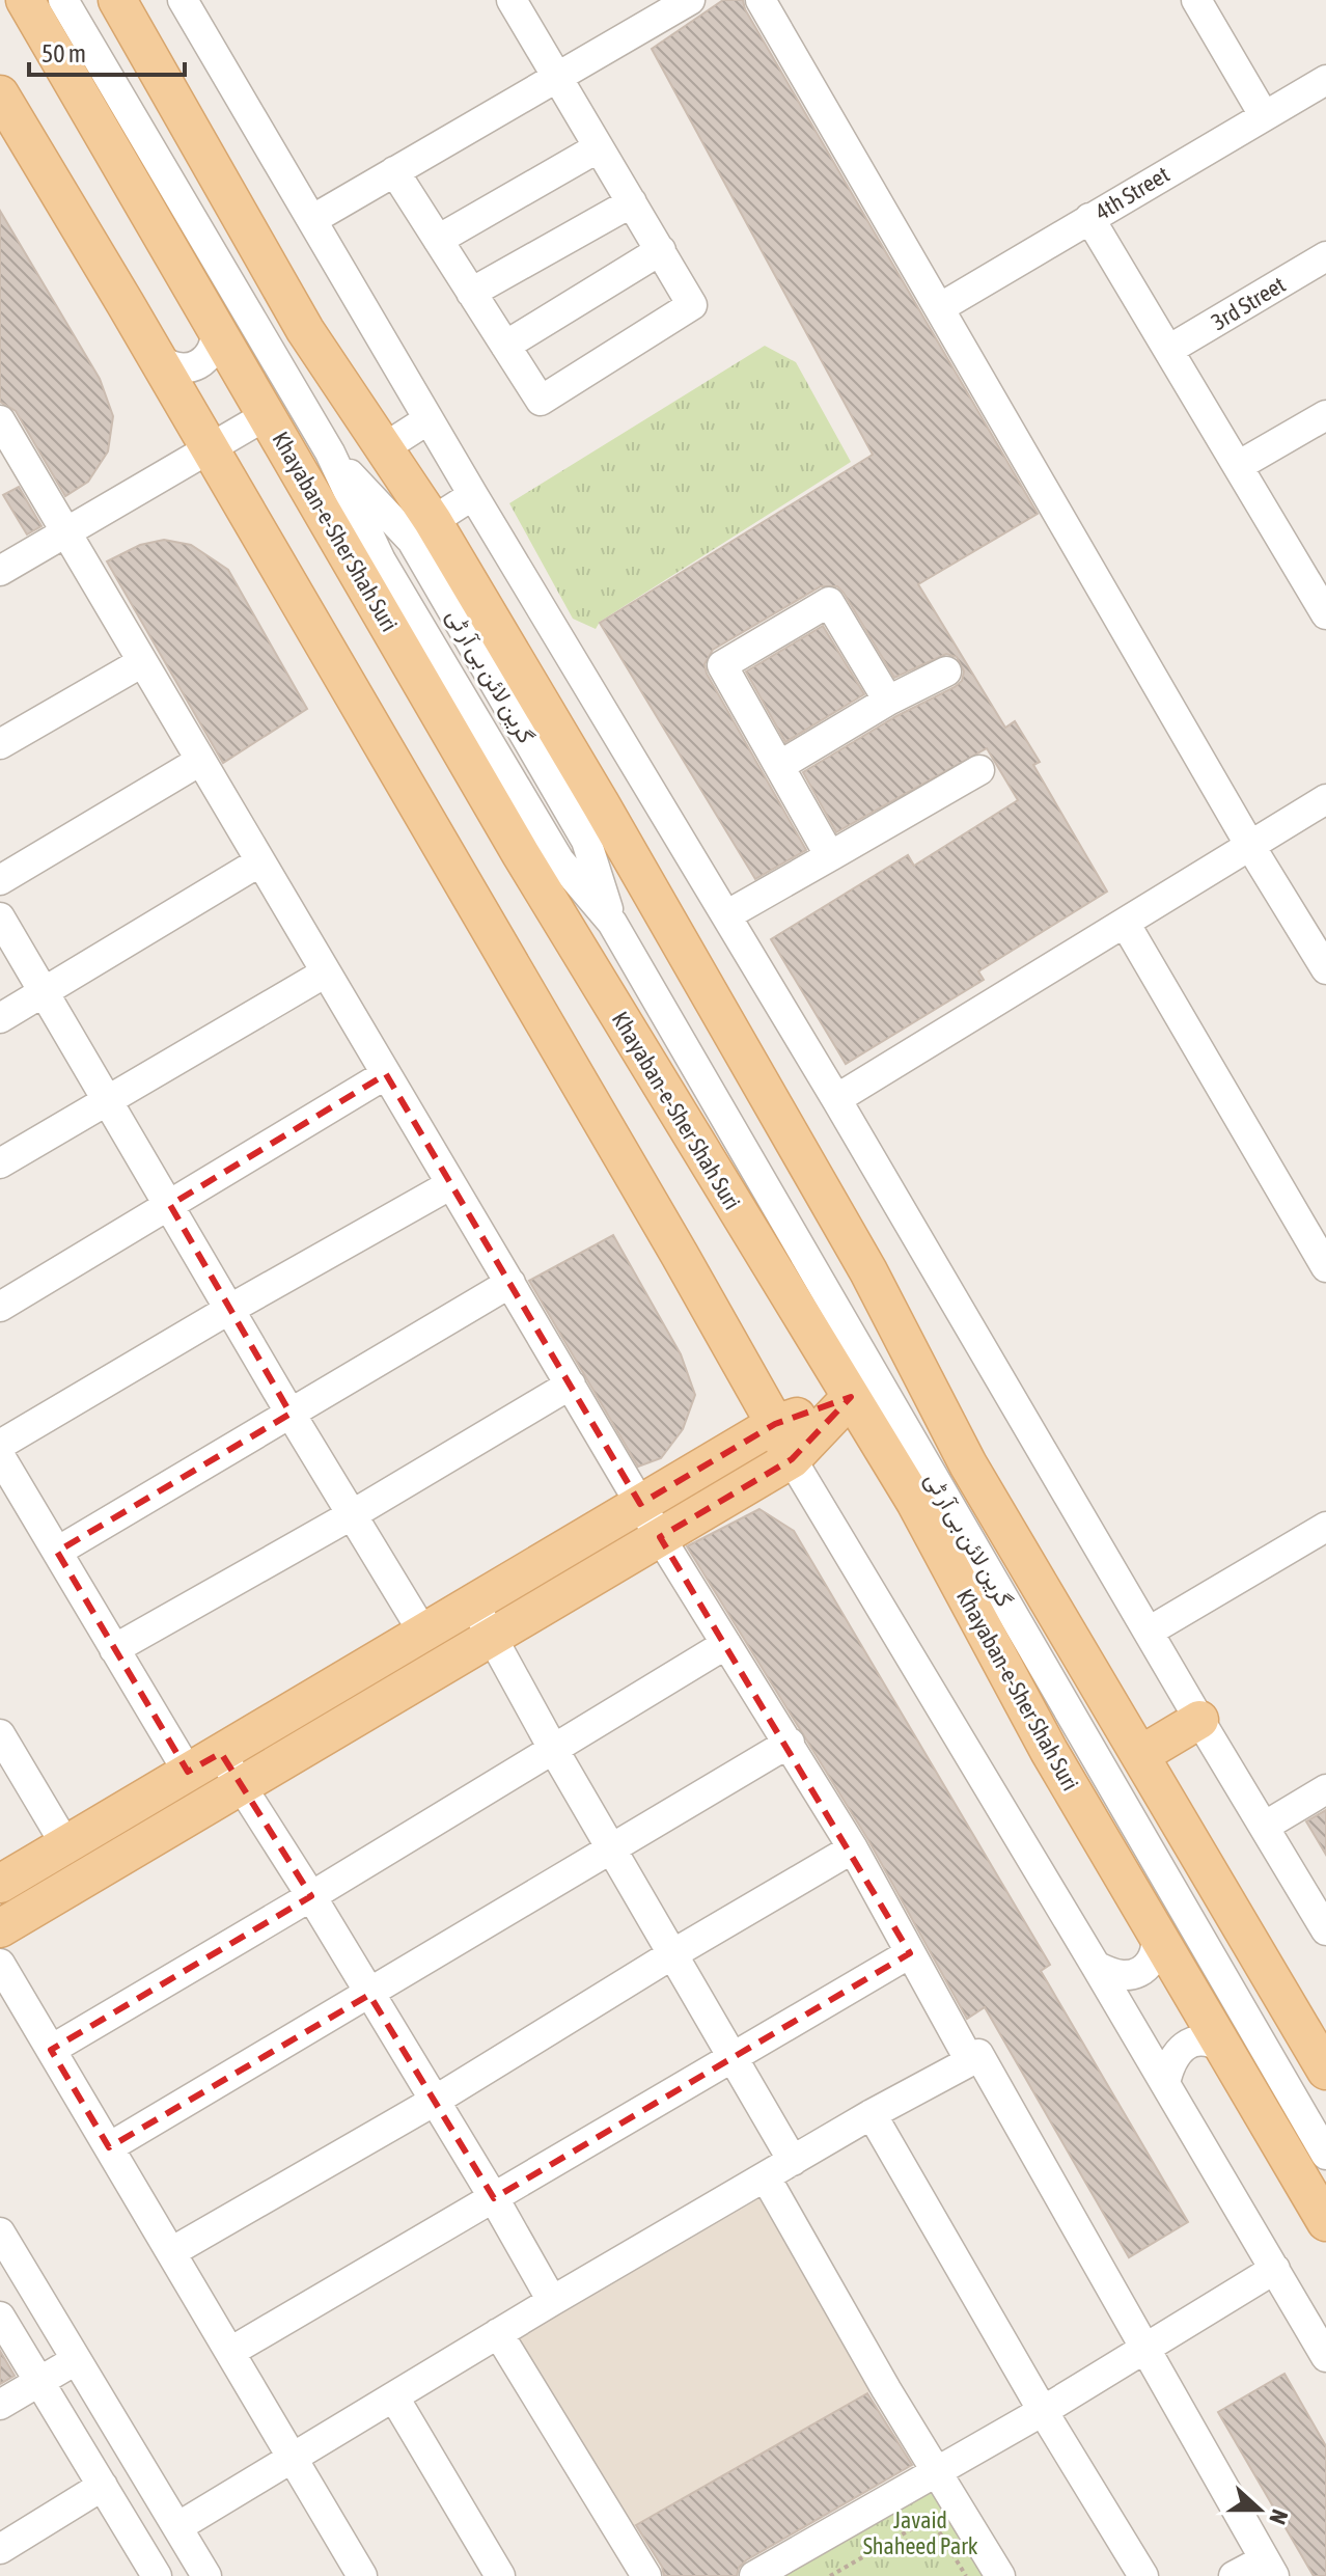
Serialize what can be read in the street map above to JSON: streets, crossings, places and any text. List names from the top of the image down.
{
  "streets": {
    "main road": ["Khayaban-e-Sher Shah Suri"],
    "street": ["4th Street", "3rd Street", "گرین لائن بی آر ٹی"]
  },
  "parks": ["Javaid Shaheed Park"],
  "scale_bar": "50 m",
  "north": "right"
}
